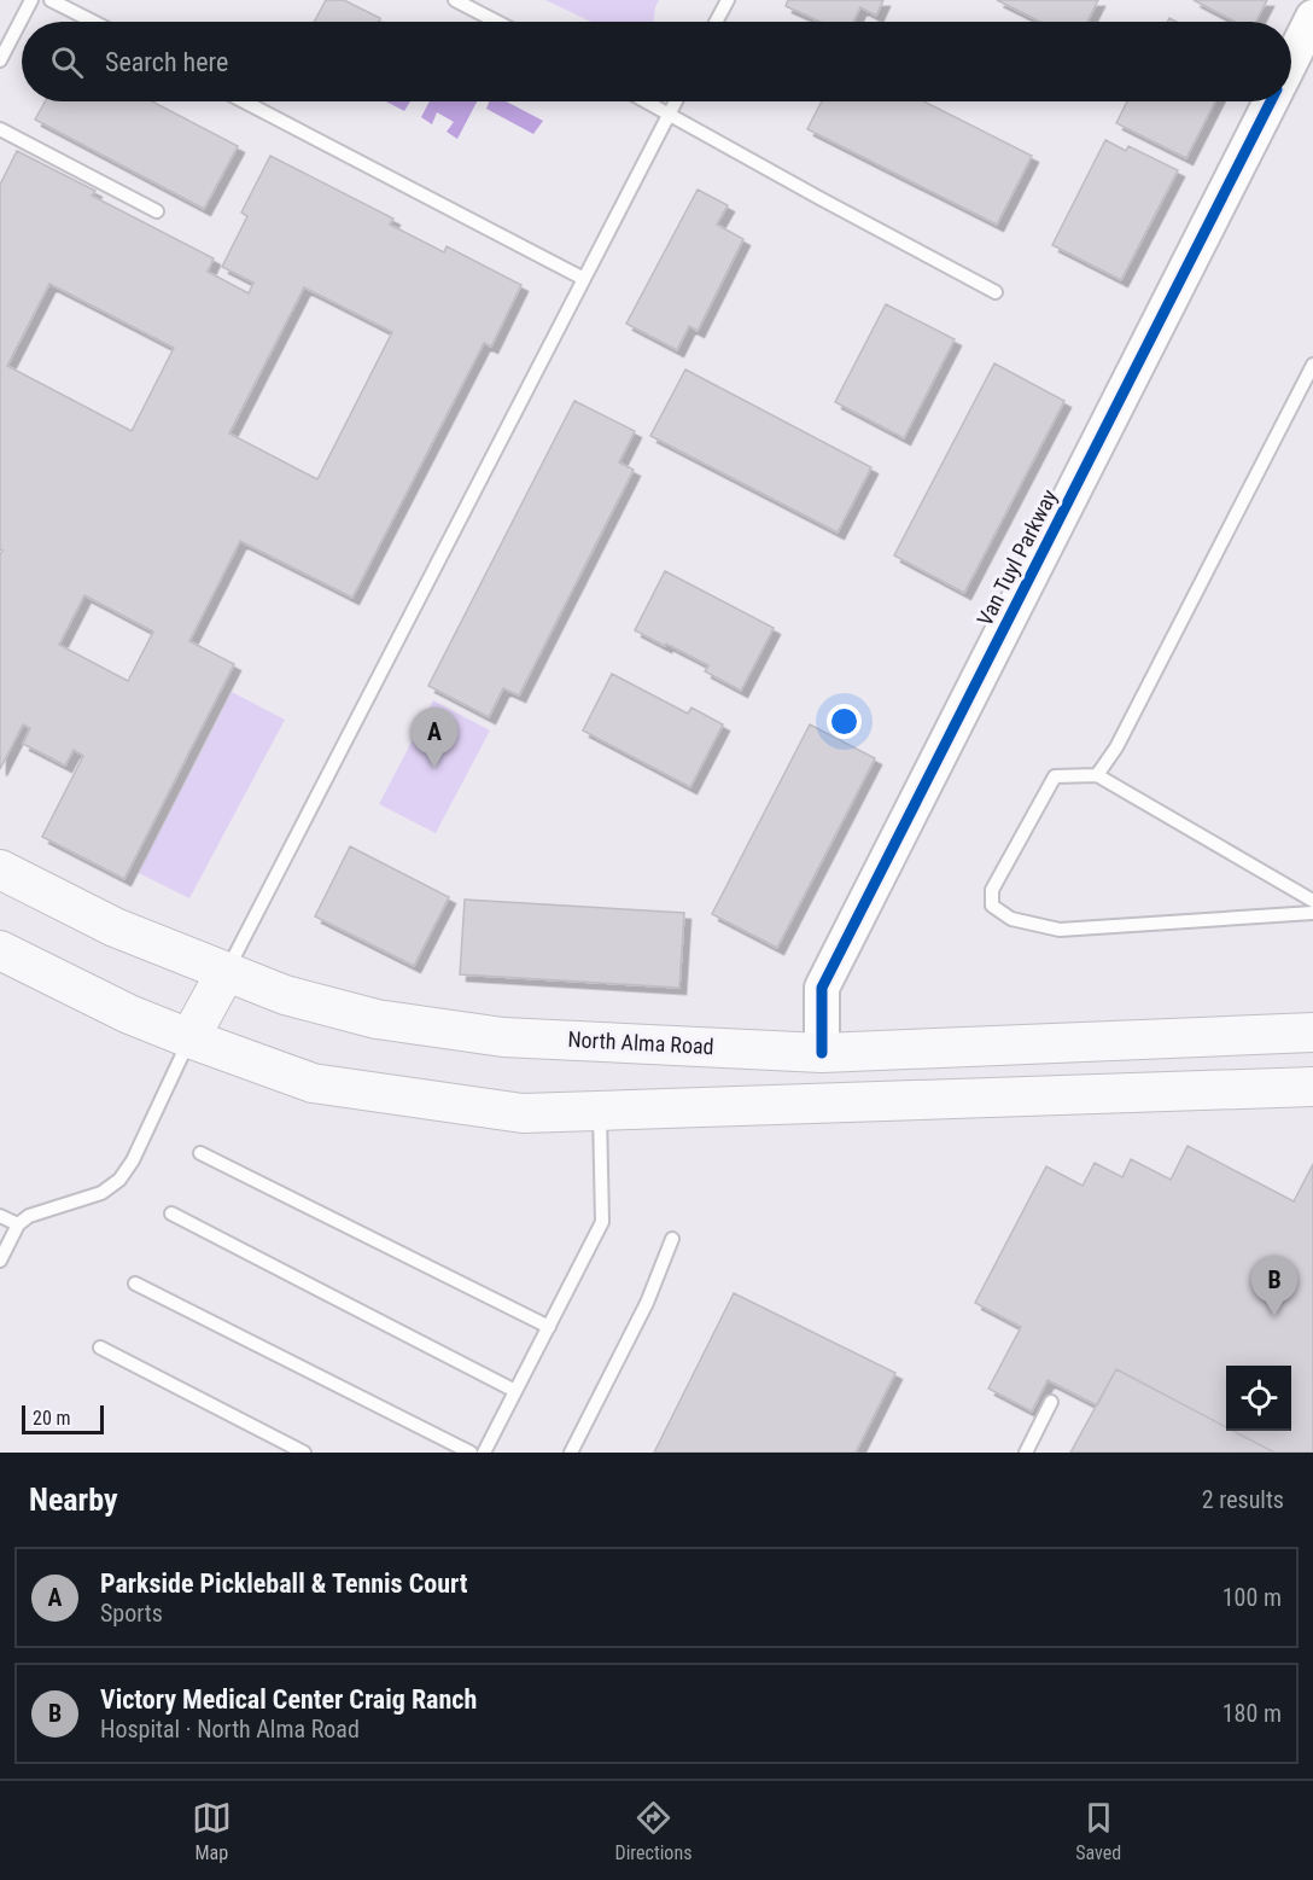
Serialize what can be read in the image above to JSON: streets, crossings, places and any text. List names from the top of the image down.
{
  "streets": {
    "main road": ["North Alma Road"],
    "street": ["Van Tuyl Parkway"]
  },
  "crossings": [
    ["Van Tuyl Parkway", "North Alma Road"]
  ],
  "scale_bar": "20 m",
  "page": {
    "search": "Search here",
    "pins": ["A", "B"],
    "scale": "20 m",
    "heading": ["Nearby", "2 results"],
    "list": [
      {
        "mark": "A",
        "name": "Parkside Pickleball & Tennis Court",
        "note": "Sports",
        "value": "100 m"
      },
      {
        "mark": "B",
        "name": "Victory Medical Center Craig Ranch",
        "note": "Hospital · North Alma Road",
        "value": "180 m"
      }
    ],
    "nav": ["Map", "Directions", "Saved"]
  }
}
